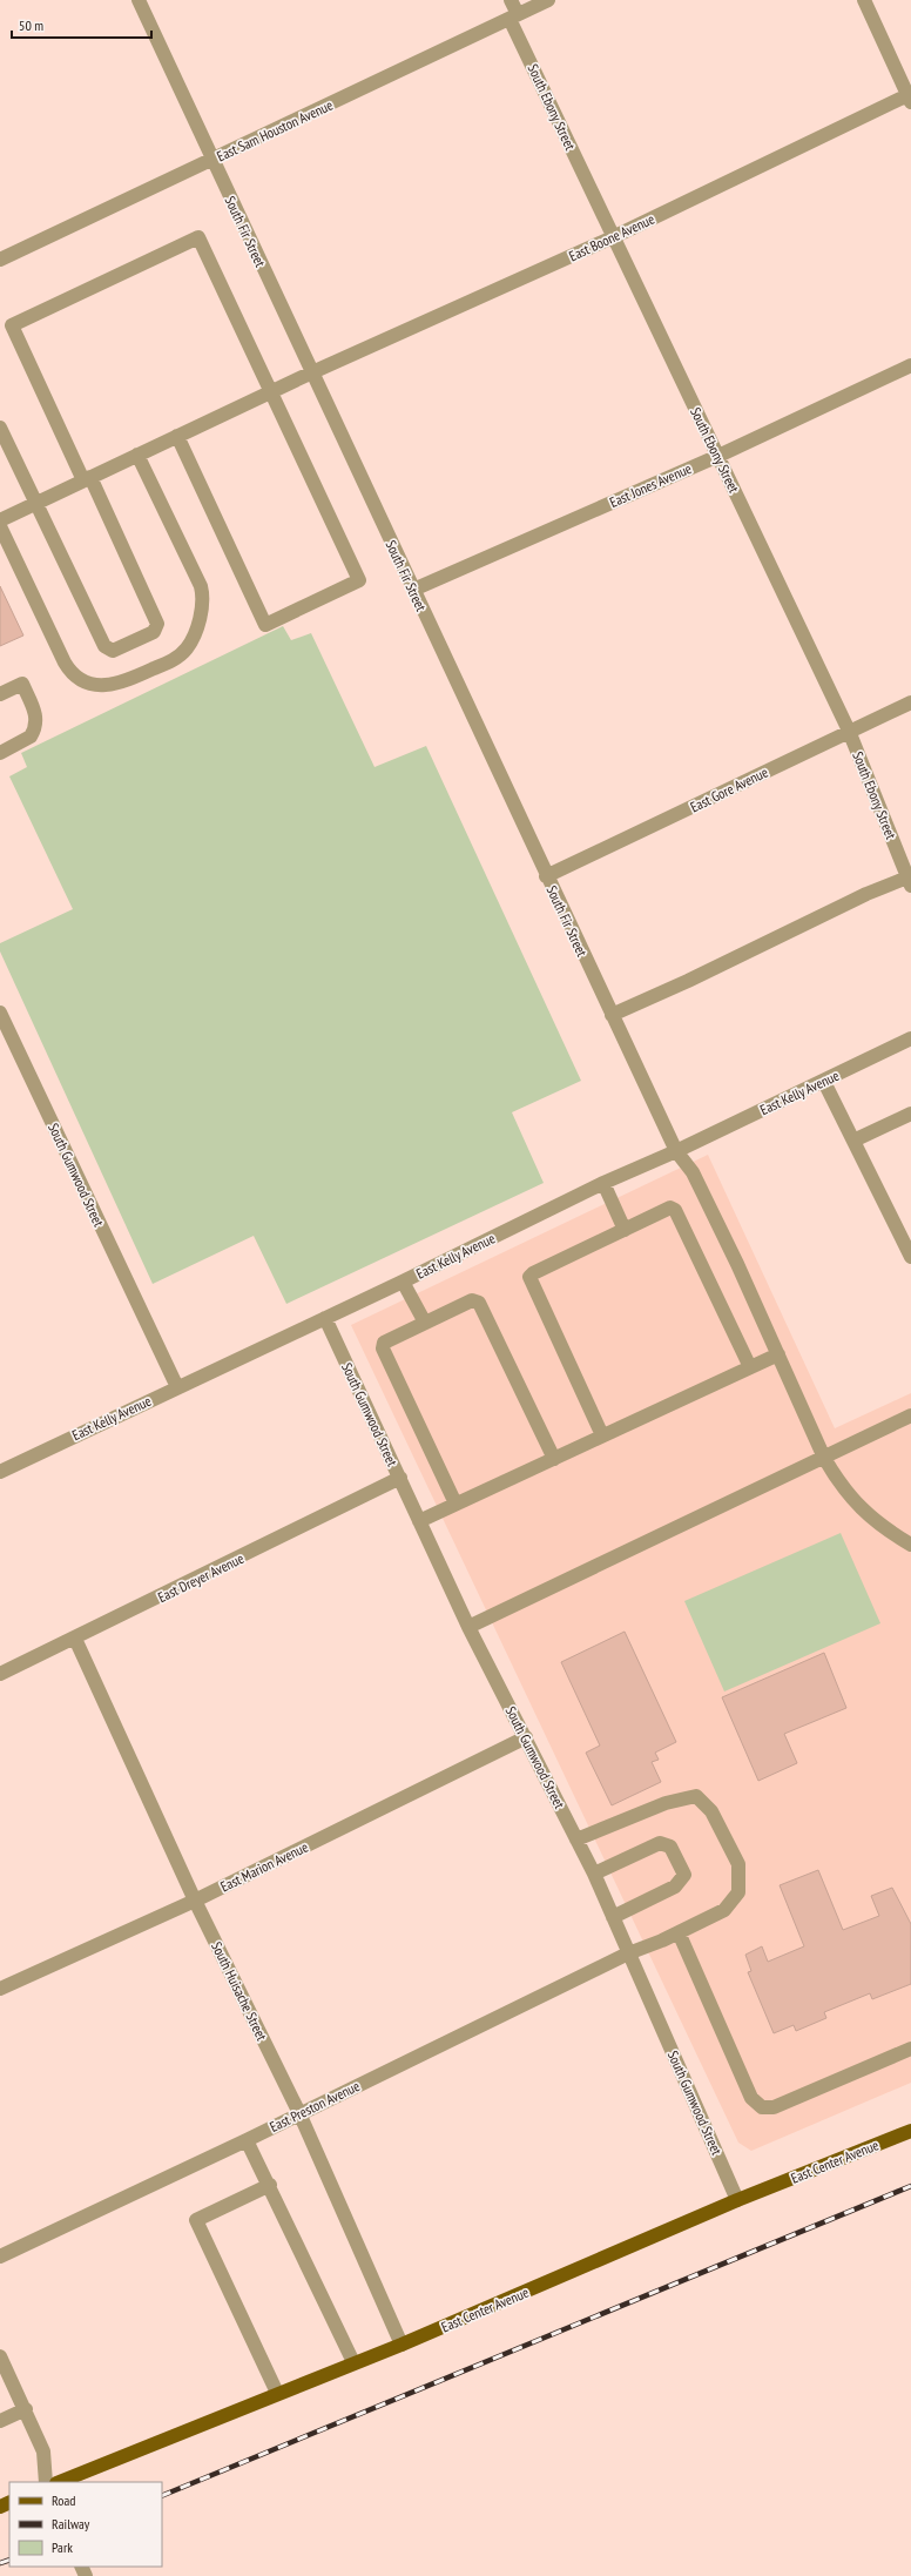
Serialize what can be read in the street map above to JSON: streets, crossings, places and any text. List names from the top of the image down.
{
  "streets": {
    "main road": ["East Center Avenue"],
    "street": [
      "South Ebony Street",
      "East Sam Houston Avenue",
      "South Fir Street",
      "East Boone Avenue",
      "East Jones Avenue",
      "East Gore Avenue",
      "East Kelly Avenue",
      "South Gumwood Street",
      "East Dreyer Avenue",
      "East Marion Avenue",
      "South Huisache Street",
      "East Preston Avenue"
    ]
  },
  "crossings": [
    ["South Ebony Street", "East Sam Houston Avenue"],
    ["South Ebony Street", "East Boone Avenue"],
    ["South Ebony Street", "East Jones Avenue"],
    ["South Ebony Street", "East Gore Avenue"],
    ["East Sam Houston Avenue", "South Fir Street"],
    ["South Fir Street", "East Boone Avenue"],
    ["South Fir Street", "East Jones Avenue"],
    ["South Fir Street", "East Gore Avenue"],
    ["South Fir Street", "East Kelly Avenue"],
    ["East Kelly Avenue", "South Gumwood Street"],
    ["South Gumwood Street", "East Dreyer Avenue"],
    ["South Gumwood Street", "East Marion Avenue"],
    ["South Gumwood Street", "East Preston Avenue"],
    ["South Gumwood Street", "East Center Avenue"],
    ["East Dreyer Avenue", "South Huisache Street"],
    ["East Marion Avenue", "South Huisache Street"],
    ["South Huisache Street", "East Preston Avenue"],
    ["South Huisache Street", "East Center Avenue"]
  ],
  "legend": ["Road", "Railway", "Park"],
  "scale_bar": "50 m"
}
